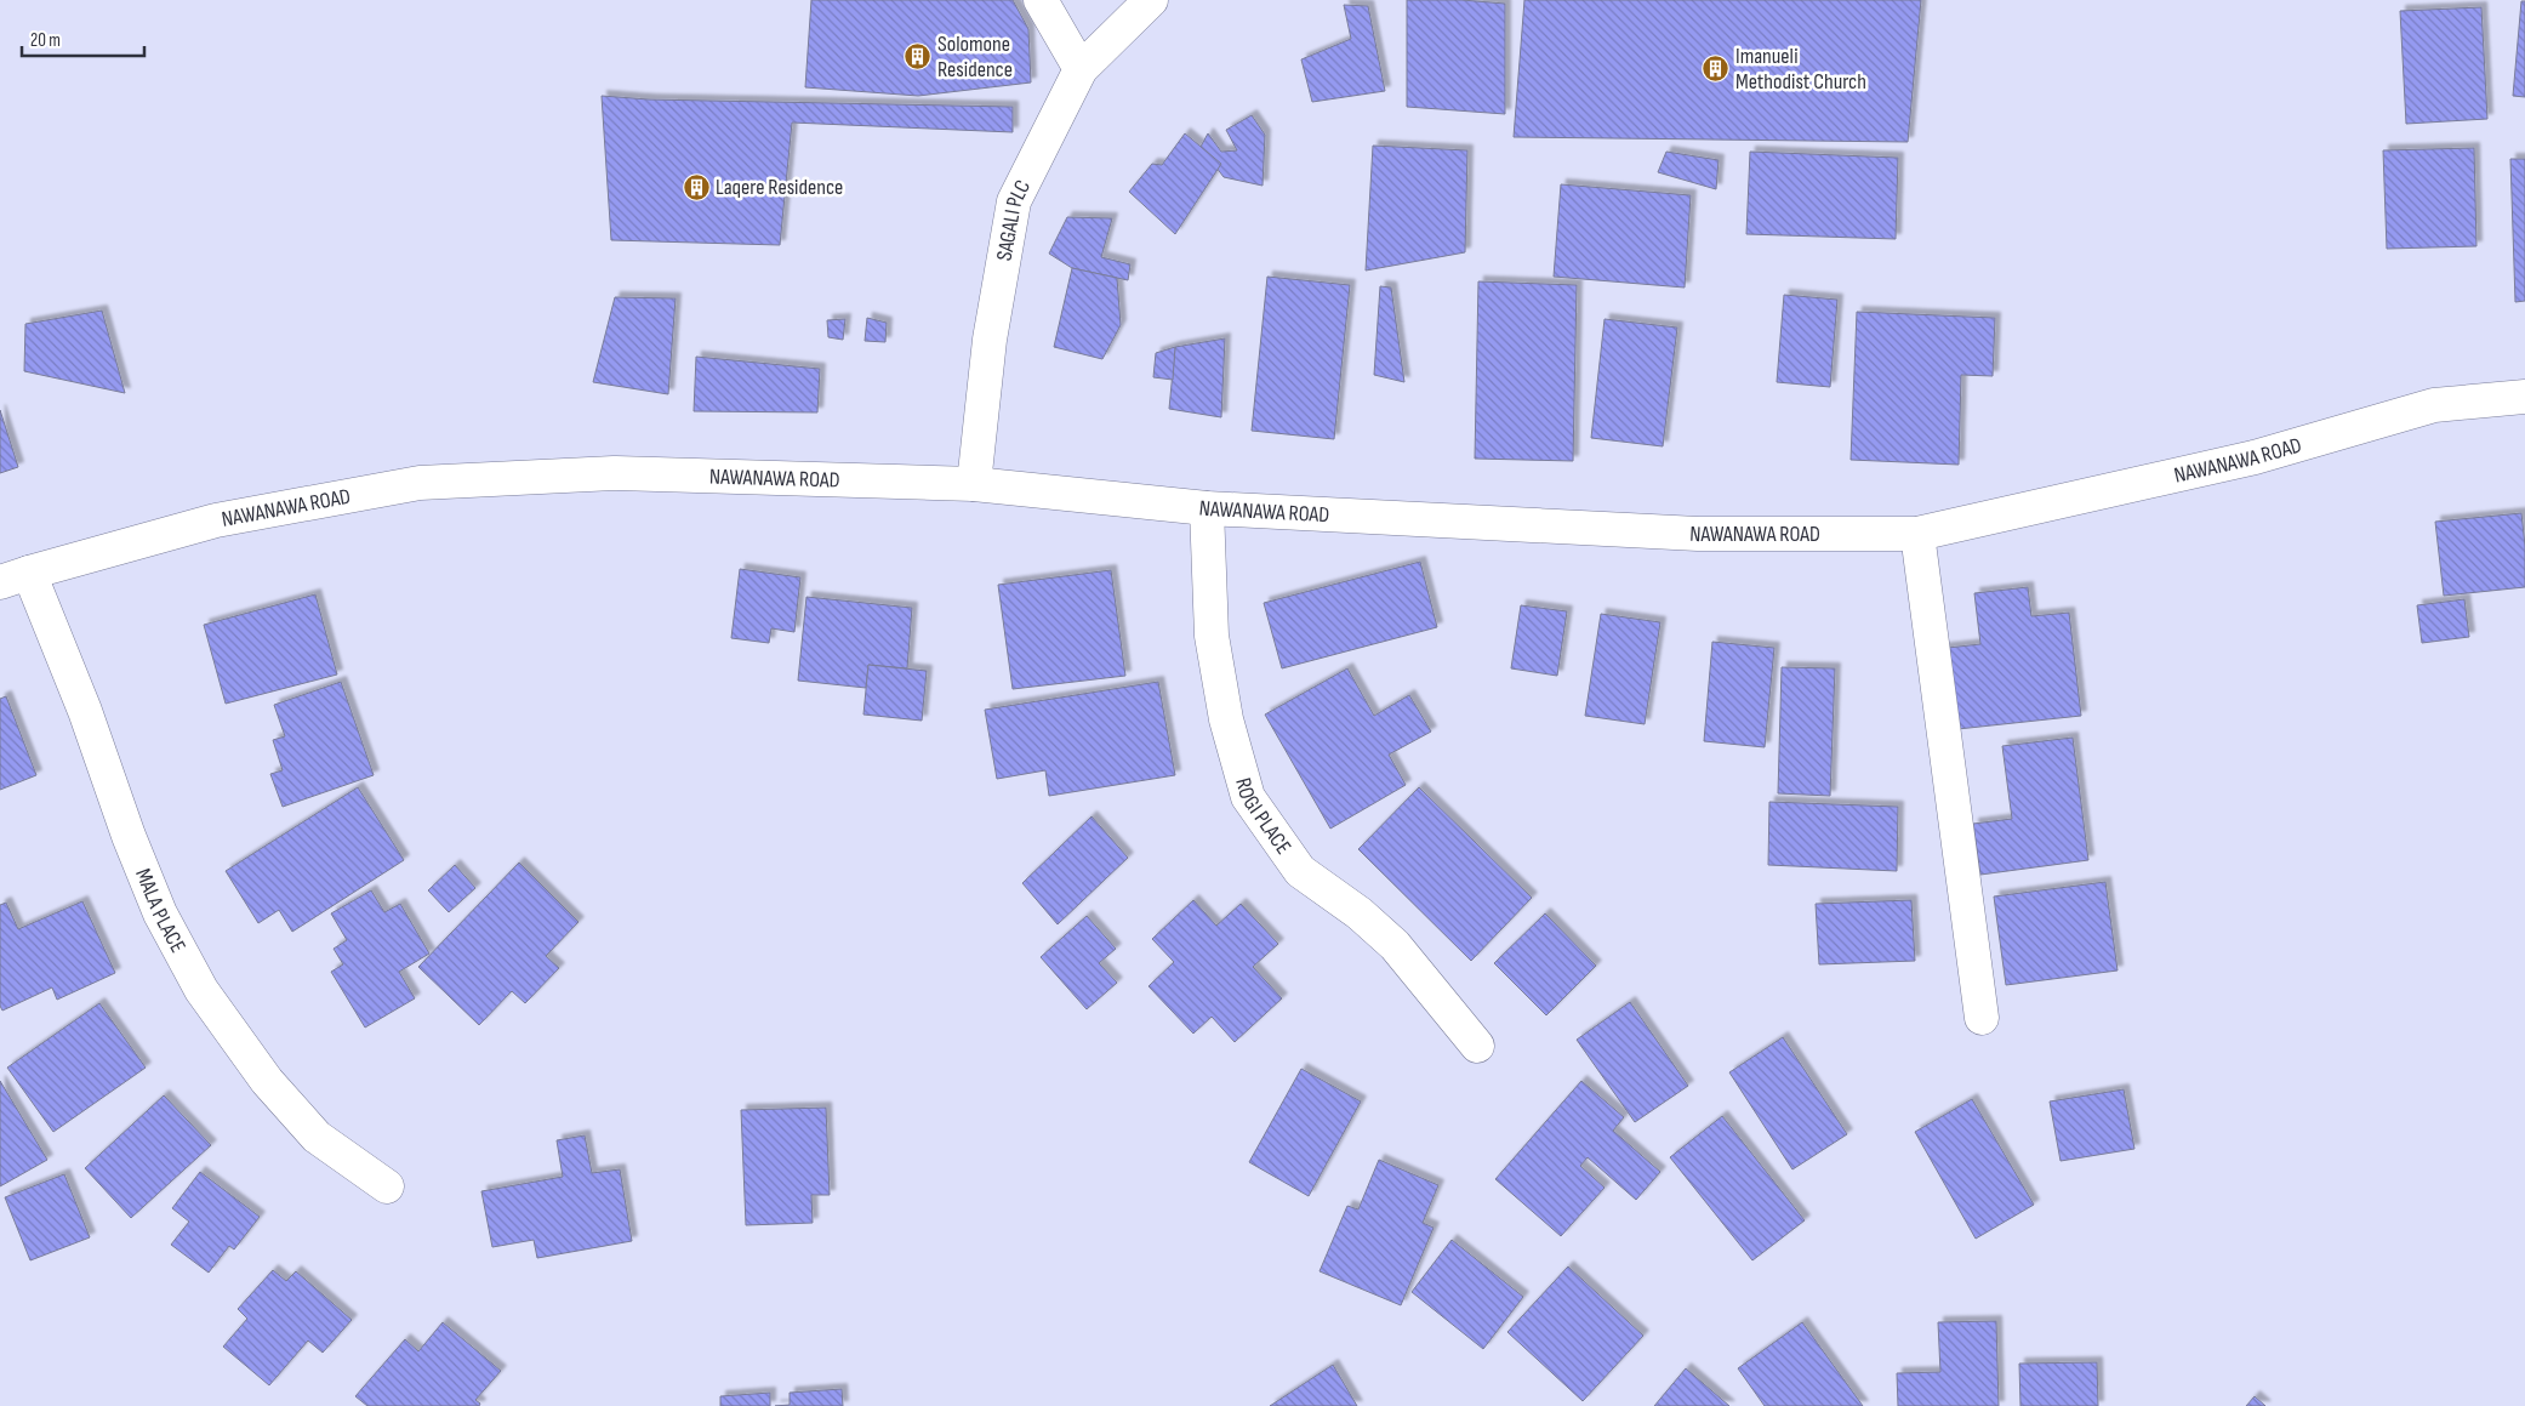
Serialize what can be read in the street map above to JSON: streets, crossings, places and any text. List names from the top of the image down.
{
  "streets": {
    "street": [
      "SAGALI PLC",
      "NAWANAWA ROAD",
      "ROGI PLACE",
      "MALA PLACE"
    ]
  },
  "crossings": [
    ["SAGALI PLC", "NAWANAWA ROAD"],
    ["NAWANAWA ROAD", "ROGI PLACE"],
    ["NAWANAWA ROAD", "MALA PLACE"]
  ],
  "places": {
    "building": ["Solomone Residence", "Imanueli Methodist Church", "Laqere Residence"]
  },
  "scale_bar": "20 m"
}
